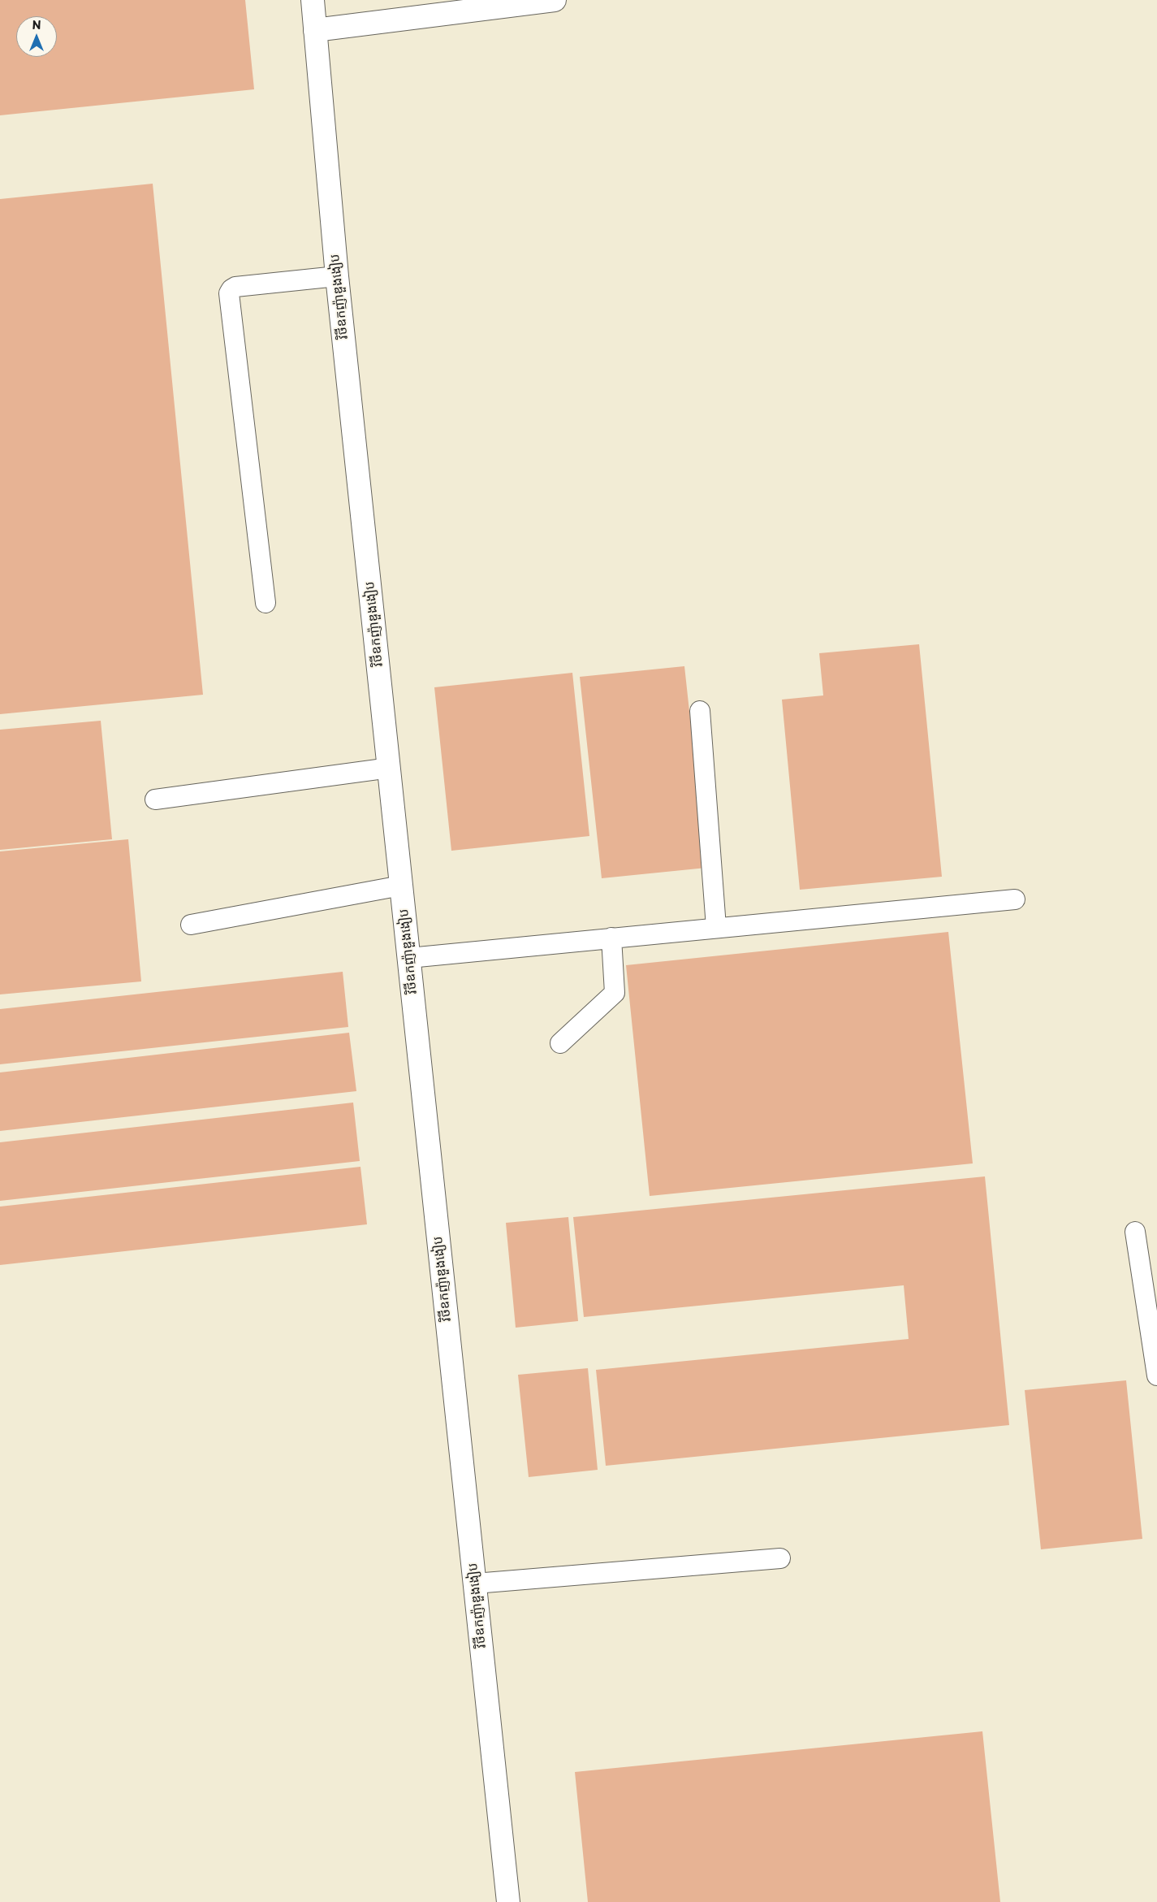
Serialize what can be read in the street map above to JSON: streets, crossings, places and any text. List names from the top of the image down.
{
  "streets": {
    "street": ["វិថីឧកញ៉ាឌួងងៀប"]
  },
  "north": "top"
}
